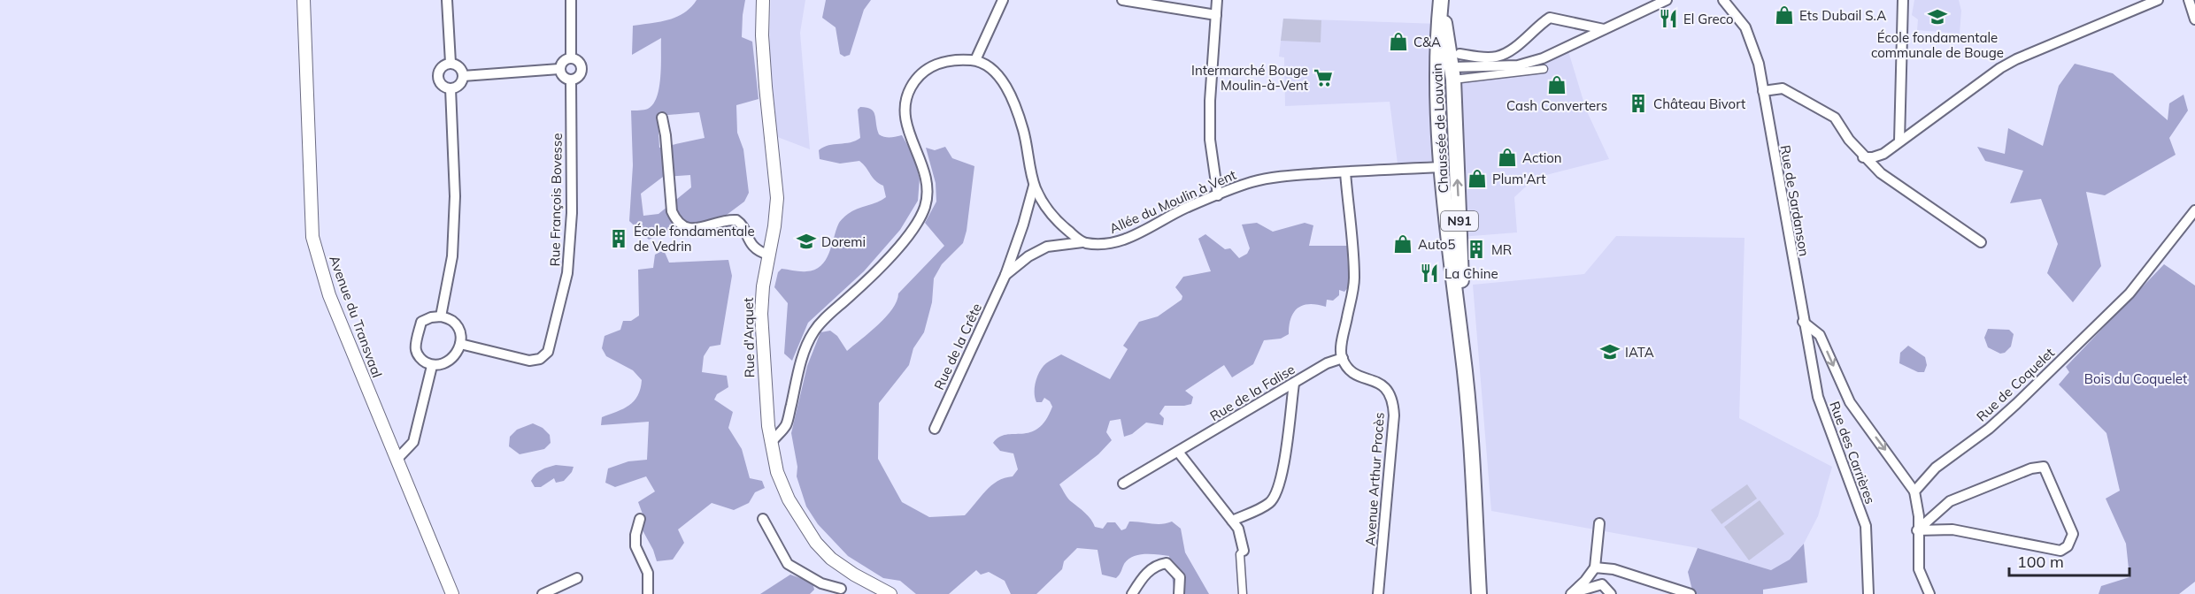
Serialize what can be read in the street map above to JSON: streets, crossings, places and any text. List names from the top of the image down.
{
  "streets": {
    "main road": ["Chaussée de Louvain", "N91"],
    "street": [
      "Rue François Bovesse",
      "Rue de Sardanson",
      "Allée du Moulin à Vent",
      "Avenue du Transvaal",
      "Rue d'Arquet",
      "Rue de la Crête",
      "Rue de Coquelet",
      "Rue de la Falise",
      "Rue des Carrières",
      "Avenue Arthur Procès"
    ]
  },
  "crossings": [
    ["Chaussée de Louvain", "Allée du Moulin à Vent"],
    ["Rue de Sardanson", "Rue des Carrières"],
    ["Allée du Moulin à Vent", "Rue de la Crête"],
    ["Rue de la Falise", "Avenue Arthur Procès"]
  ],
  "parks": ["Bois du Coquelet"],
  "places": {
    "shop": [
      "Ets Dubail S.A",
      "C&A",
      "Cash Converters",
      "Action",
      "Plum'Art",
      "Auto5"
    ],
    "school or university": ["École fondamentale communale de Bouge", "Doremi", "IATA"],
    "restaurant": ["El Greco", "La Chine"],
    "supermarket": ["Intermarché Bouge Moulin-à-Vent"],
    "building": ["Château Bivort", "École fondamentale de Vedrin", "MR"]
  },
  "scale_bar": "100 m"
}
